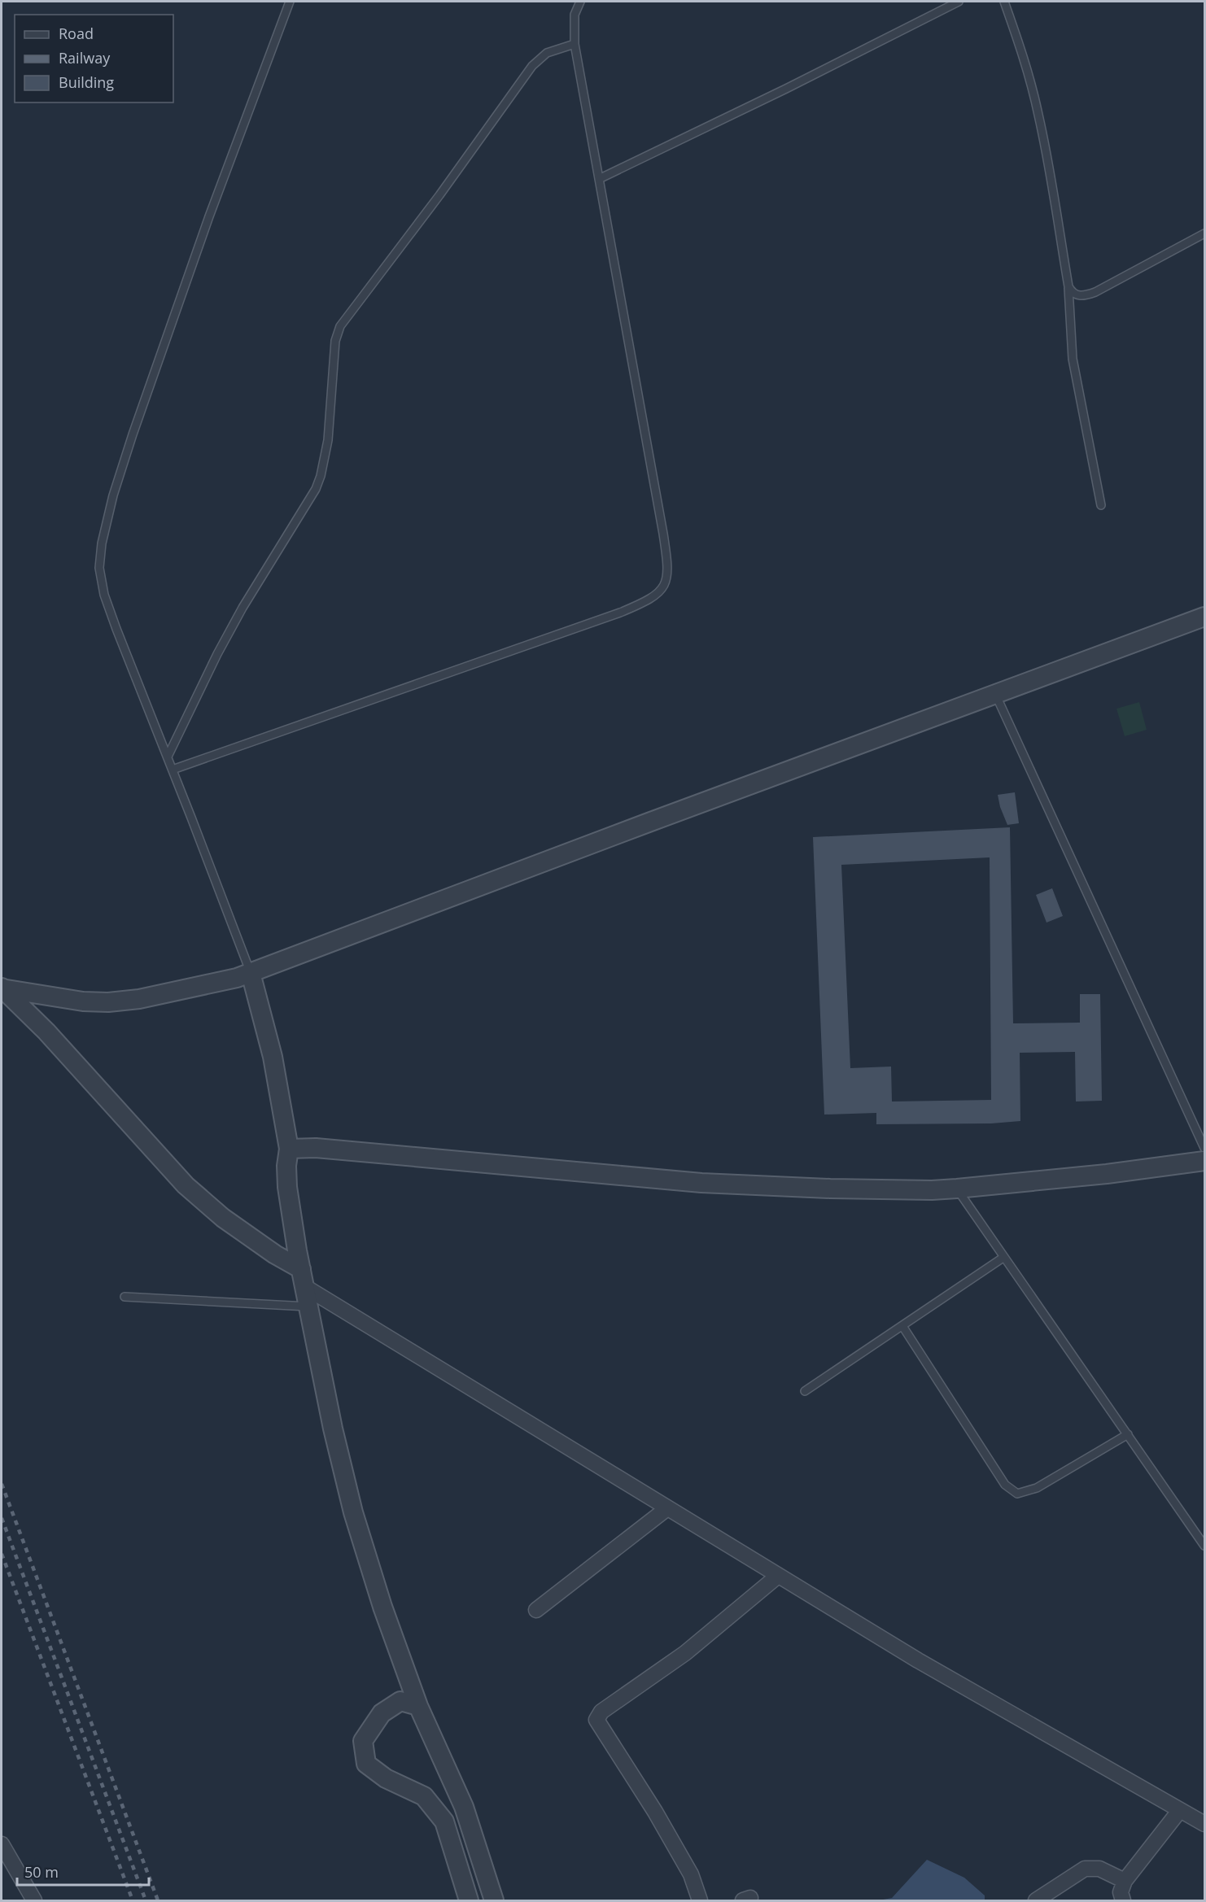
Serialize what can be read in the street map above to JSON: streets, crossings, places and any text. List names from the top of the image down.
{
  "legend": ["Road", "Railway", "Building"],
  "scale_bar": "50 m"
}
